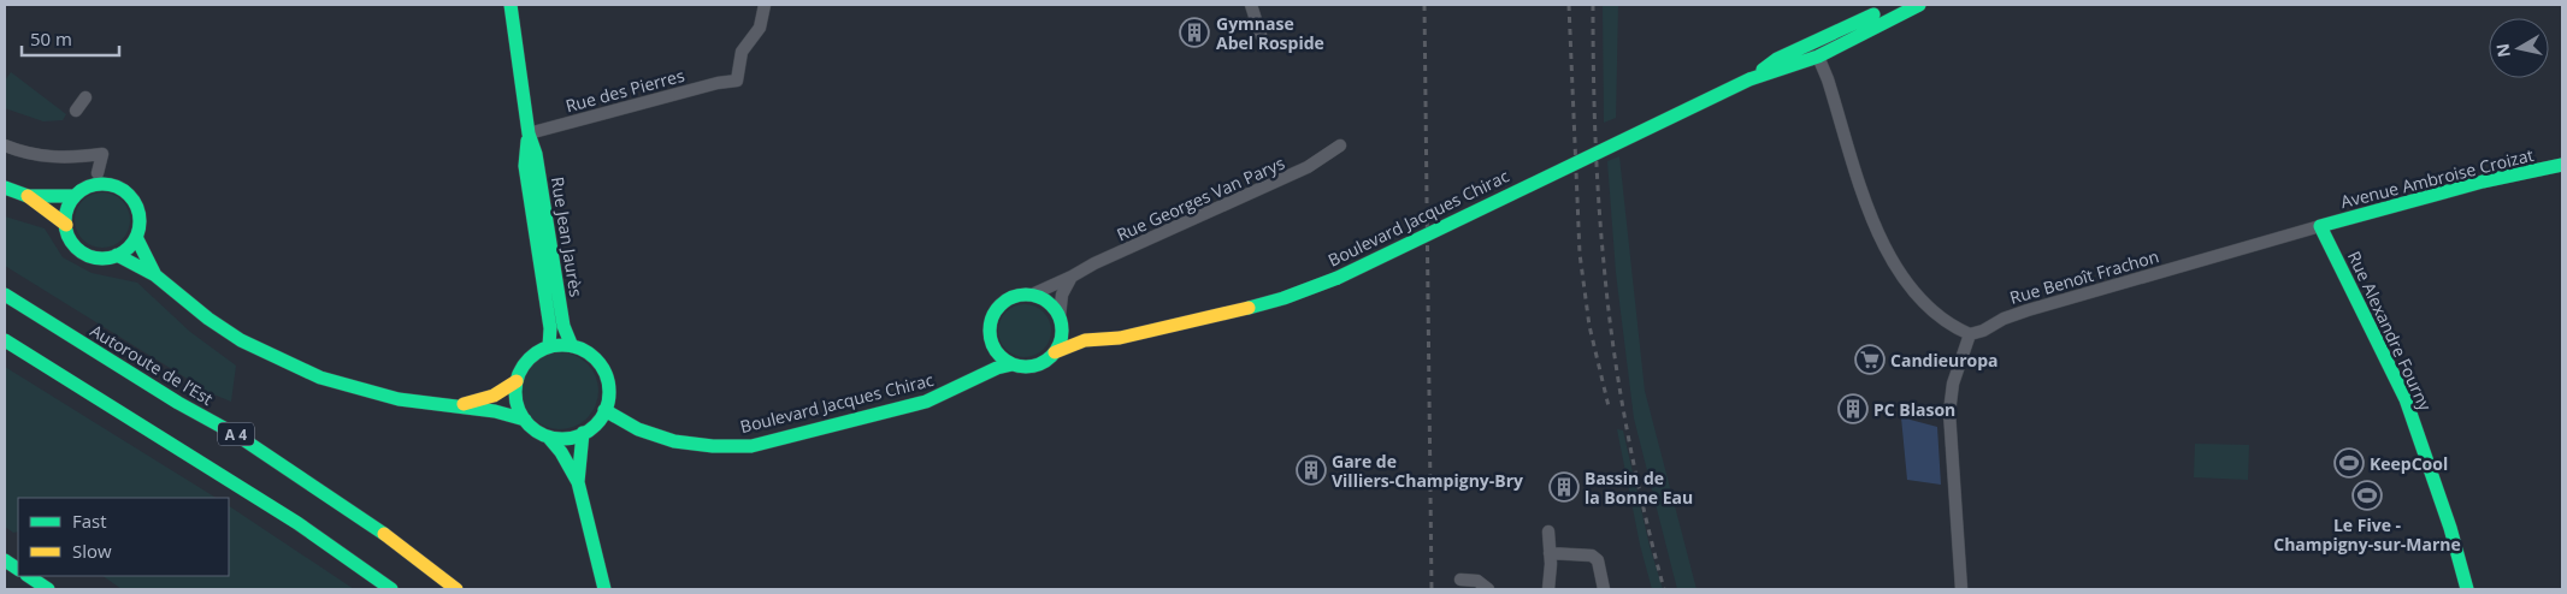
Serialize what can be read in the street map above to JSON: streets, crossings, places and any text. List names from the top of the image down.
{
  "streets": {
    "main road": [
      "Avenue Ambroise Croizat",
      "Boulevard Jacques Chirac",
      "Rue Jean Jaurès",
      "Rue Alexandre Fourny",
      "Autoroute de l’Est",
      "A 4"
    ],
    "street": ["Rue des Pierres", "Rue Georges Van Parys", "Rue Benoît Frachon"]
  },
  "crossings": [
    ["Rue des Pierres", "Rue Jean Jaurès"],
    ["Avenue Ambroise Croizat", "Rue Benoît Frachon"],
    ["Avenue Ambroise Croizat", "Rue Alexandre Fourny"],
    ["Rue Georges Van Parys", "Boulevard Jacques Chirac"],
    ["Boulevard Jacques Chirac", "Rue Jean Jaurès"],
    ["Rue Benoît Frachon", "Rue Alexandre Fourny"]
  ],
  "places": {
    "building": [
      "Gymnase Abel Rospide",
      "PC Blason",
      "Gare de Villiers-Champigny-Bry",
      "Bassin de la Bonne Eau"
    ],
    "supermarket": ["Candieuropa"],
    "sports": ["KeepCool", "Le Five - Champigny-sur-Marne"]
  },
  "legend": ["Fast", "Slow"],
  "scale_bar": "50 m",
  "north": "left"
}
